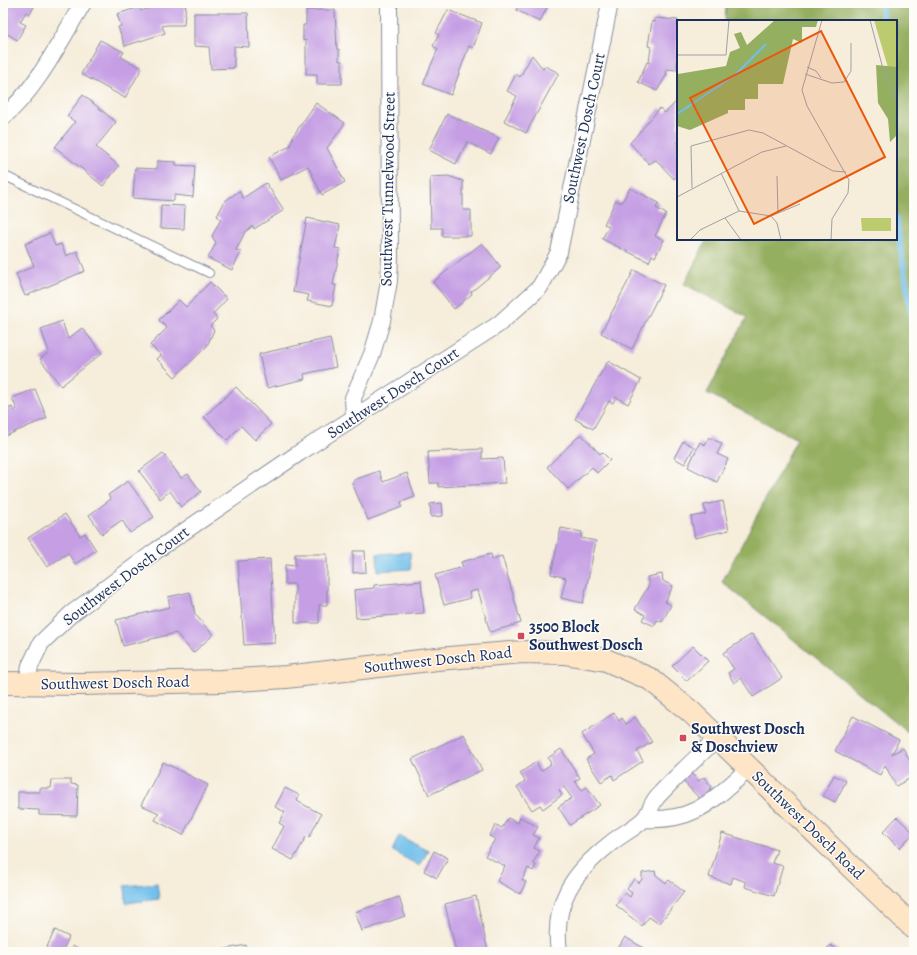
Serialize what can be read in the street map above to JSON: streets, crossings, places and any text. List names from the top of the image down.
{
  "streets": {
    "street": ["Southwest Dosch Court", "Southwest Tunnelwood Street", "Southwest Dosch Road"]
  },
  "crossings": [
    ["Southwest Dosch Court", "Southwest Tunnelwood Street"],
    ["Southwest Dosch Court", "Southwest Dosch Road"]
  ],
  "places": {
    "transit": ["3500 Block Southwest Dosch", "Southwest Dosch & Doschview"]
  }
}
